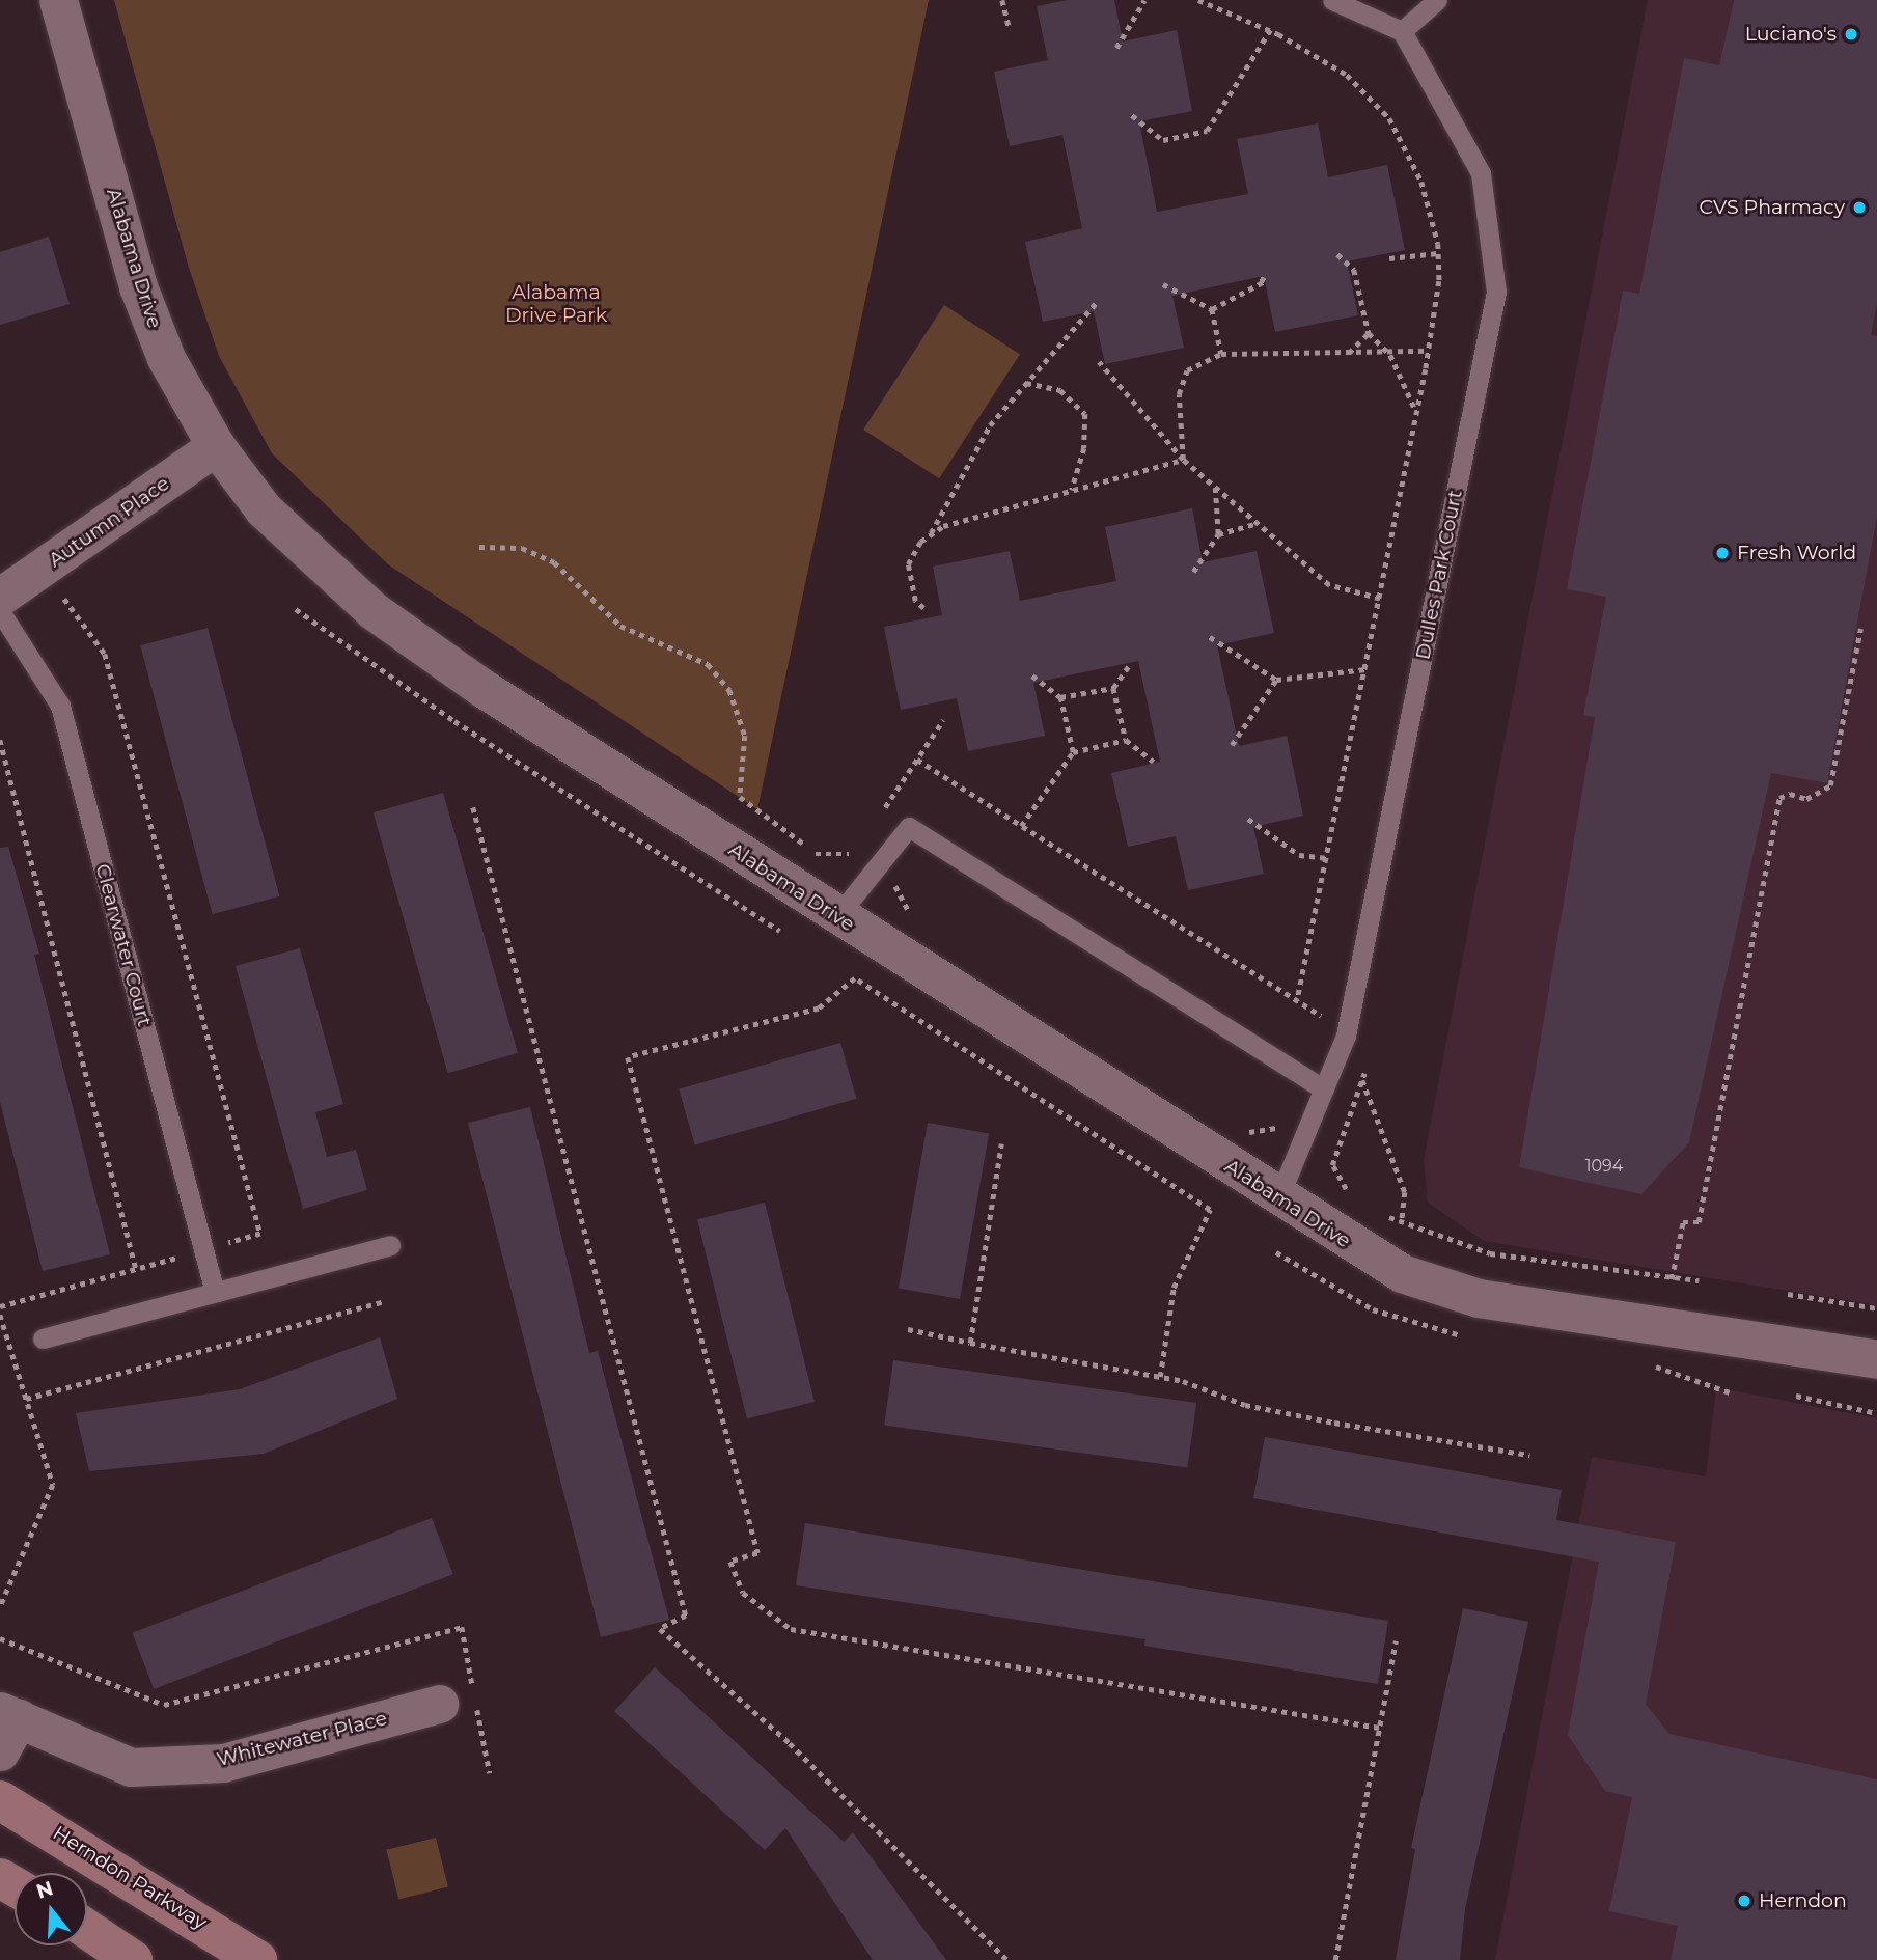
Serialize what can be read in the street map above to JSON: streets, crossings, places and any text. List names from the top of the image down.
{
  "streets": {
    "main road": ["Herndon Parkway"],
    "street": ["Alabama Drive", "Autumn Place", "Whitewater Place"],
    "lane": ["Dulles Park Court", "Clearwater Court"]
  },
  "crossings": [
    ["Alabama Drive", "Autumn Place"],
    ["Alabama Drive", "Dulles Park Court"]
  ],
  "parks": ["Alabama Drive Park"],
  "places": [
    "Luciano's",
    "CVS Pharmacy",
    "Fresh World",
    "Herndon"
  ],
  "house_numbers": ["1094"],
  "north": "top"
}
